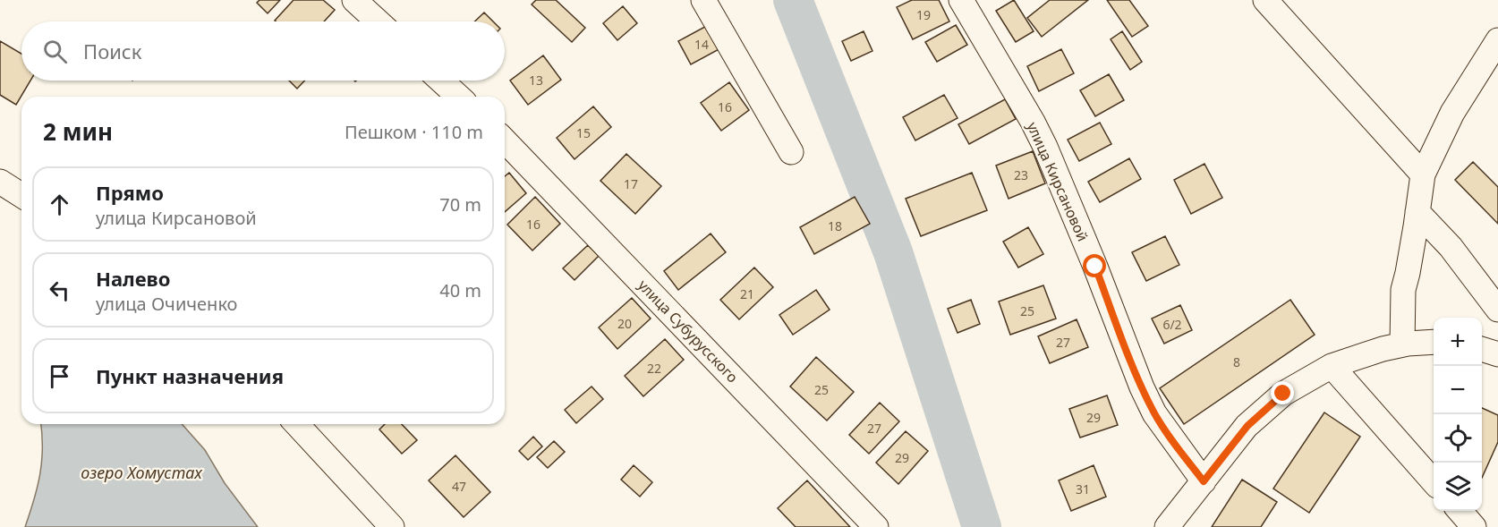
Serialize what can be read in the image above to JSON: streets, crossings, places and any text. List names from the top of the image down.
{
  "streets": {
    "street": ["улица Кирсановой", "улица Субурусского"]
  },
  "water": ["озеро Хомустах"],
  "house_numbers": [
    "19",
    "14",
    "13",
    "16",
    "15",
    "23",
    "17",
    "16",
    "18",
    "21",
    "25",
    "20",
    "6/2",
    "27",
    "8",
    "22",
    "25",
    "29",
    "27",
    "29",
    "47",
    "31"
  ],
  "page": {
    "search": "Поиск",
    "heading": ["2 мин", "Пешком · 110 m"],
    "list": [
      ["Прямо", "улица Кирсановой", "70 m"],
      ["Налево", "улица Очиченко", "40 m"],
      "Пункт назначения"
    ],
    "map_buttons": ["+", "−"]
  }
}
